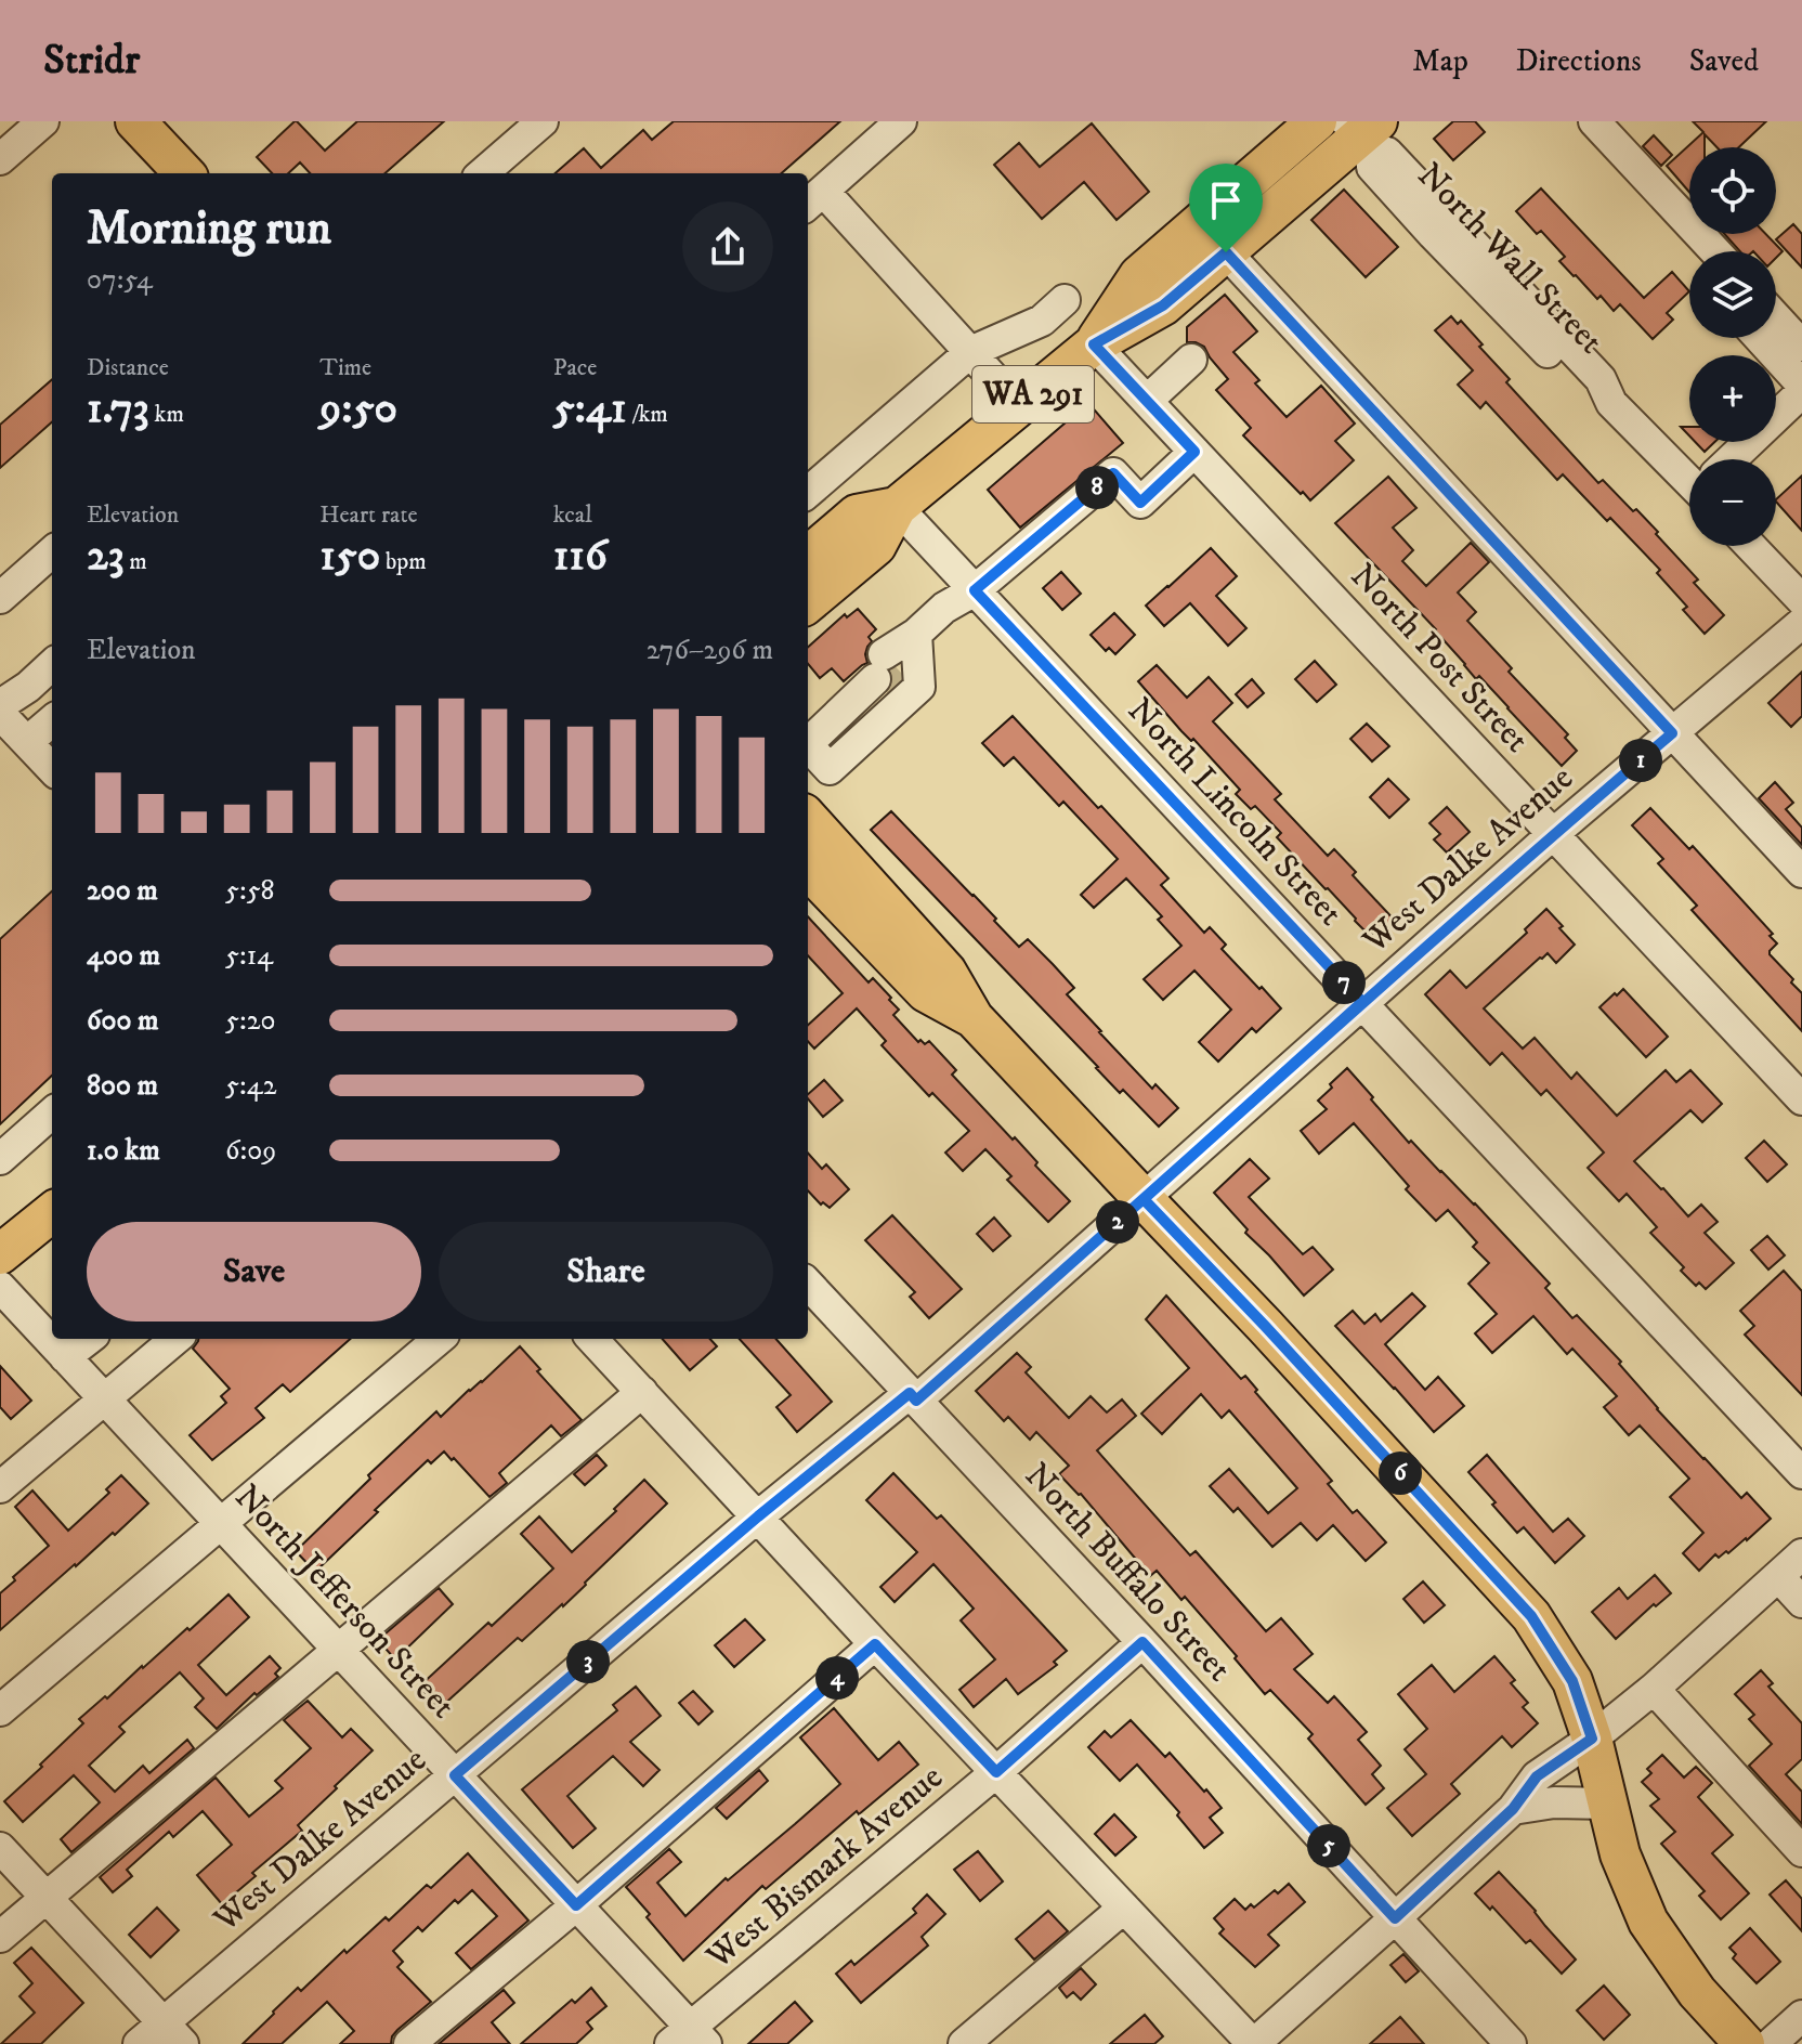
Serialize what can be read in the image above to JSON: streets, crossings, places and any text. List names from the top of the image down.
{
  "streets": {
    "main road": ["WA 291"],
    "street": [
      "North Wall Street",
      "North Post Street",
      "North Lincoln Street",
      "West Dalke Avenue",
      "North Buffalo Street",
      "North Jefferson Street",
      "West Bismark Avenue"
    ]
  },
  "crossings": [
    ["North Wall Street", "WA 291"],
    ["WA 291", "North Post Street"],
    ["WA 291", "North Lincoln Street"],
    ["North Post Street", "West Dalke Avenue"],
    ["North Lincoln Street", "West Dalke Avenue"],
    ["West Dalke Avenue", "North Buffalo Street"],
    ["West Dalke Avenue", "North Jefferson Street"],
    ["North Buffalo Street", "West Bismark Avenue"],
    ["North Jefferson Street", "West Bismark Avenue"]
  ],
  "page": {
    "header": "Stridr",
    "nav": ["Map", "Directions", "Saved"],
    "map_buttons": ["+", "−"],
    "heading": ["Morning run", "07:54"],
    "stats": [
      ["Distance", "1.73 km"],
      ["Time", "9:50"],
      ["Pace", "5:41 /km"],
      ["Elevation", "23 m"],
      ["Heart rate", "150 bpm"],
      ["kcal", "116"]
    ],
    "pins": [
      "8",
      "1",
      "7",
      "2",
      "6",
      "3",
      "4",
      "5"
    ],
    "chart": ["Elevation", "276–296 m"],
    "list": [
      {
        "name": "200 m",
        "note": "5:58"
      },
      {
        "name": "400 m",
        "note": "5:14"
      },
      {
        "name": "600 m",
        "note": "5:20"
      },
      {
        "name": "800 m",
        "note": "5:42"
      },
      {
        "name": "1.0 km",
        "note": "6:09"
      }
    ],
    "buttons": ["Save", "Share"]
  }
}
